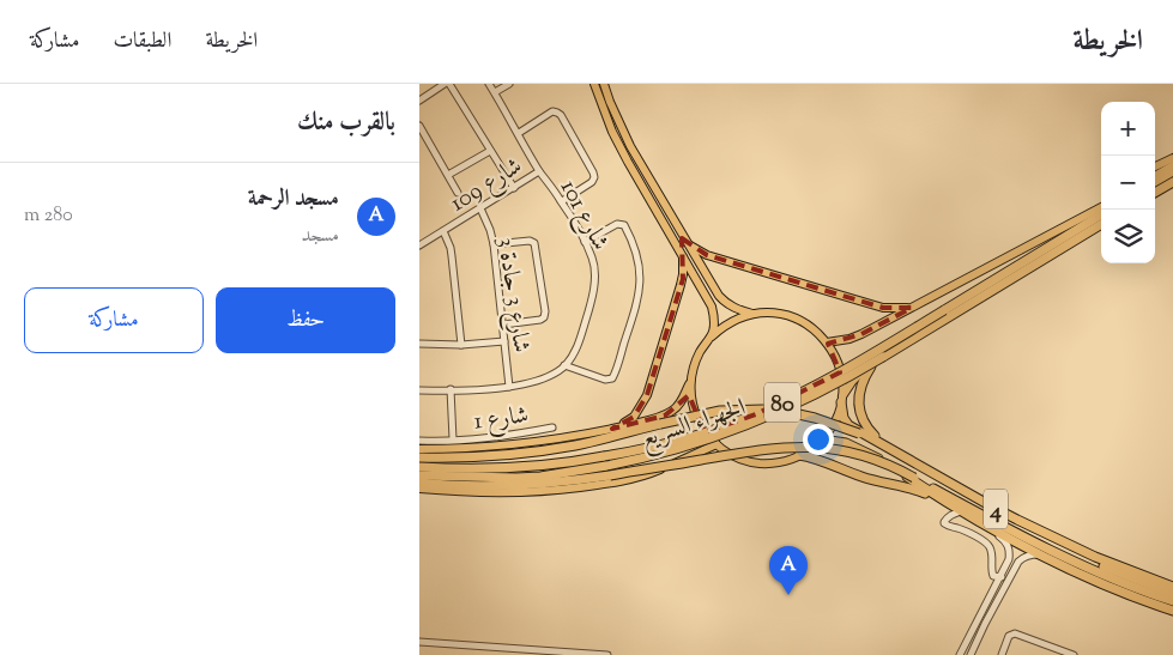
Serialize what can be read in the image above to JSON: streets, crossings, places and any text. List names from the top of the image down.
{
  "streets": {
    "highway": ["80", "الجهراء السريع", "4"],
    "street": [
      "شارع 109",
      "شارع 101",
      "شارع 3 جادة 3",
      "شارع 1"
    ]
  },
  "crossings": [
    ["شارع 109", "شارع 101"],
    ["شارع 109", "شارع 3 جادة 3"],
    ["شارع 101", "شارع 3 جادة 3"],
    ["شارع 101", "شارع 1"],
    ["80", "الجهراء السريع"],
    ["80", "4"],
    ["الجهراء السريع", "4"]
  ],
  "page": {
    "header": "الخريطة",
    "nav": ["الخريطة", "الطبقات", "مشاركة"],
    "heading": "بالقرب منك",
    "map_buttons": ["+", "−"],
    "list": [
      {
        "mark": "A",
        "name": "مسجد الرحمة",
        "note": "مسجد",
        "value": "280 m"
      }
    ],
    "buttons": ["حفظ", "مشاركة"],
    "pins": "A"
  }
}
